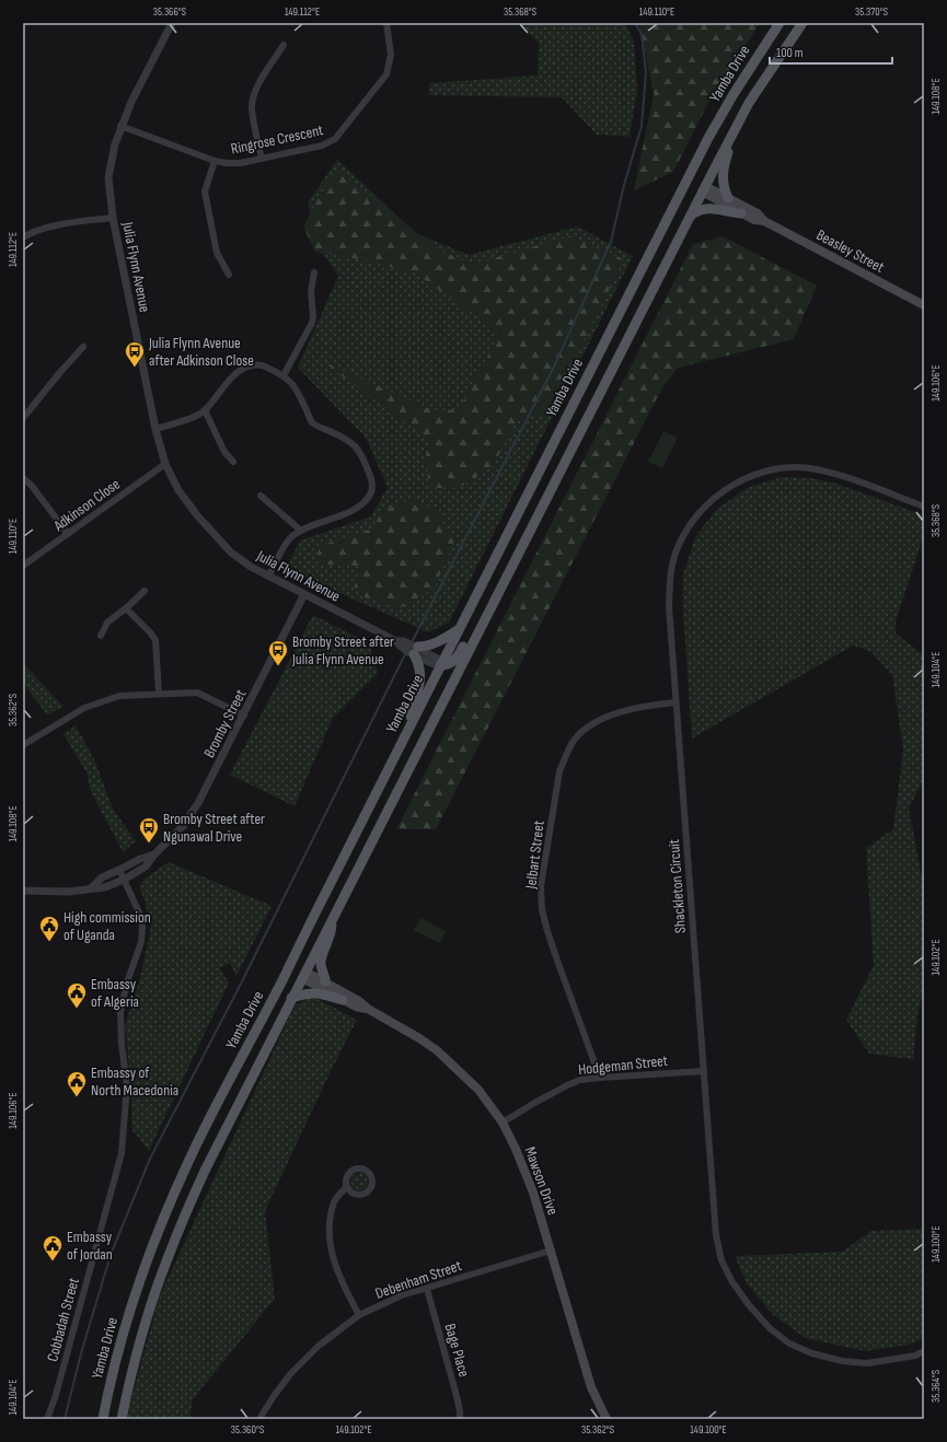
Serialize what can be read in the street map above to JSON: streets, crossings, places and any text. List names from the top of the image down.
{
  "streets": {
    "main road": ["Yamba Drive", "Beasley Street", "Mawson Drive"],
    "street": [
      "Ringrose Crescent",
      "Julia Flynn Avenue",
      "Adkinson Close",
      "Bromby Street",
      "Jelbart Street",
      "Shackleton Circuit",
      "Hodgeman Street",
      "Debenham Street",
      "Cobbadah Street",
      "Bage Place"
    ]
  },
  "crossings": [
    ["Yamba Drive", "Beasley Street"],
    ["Yamba Drive", "Julia Flynn Avenue"],
    ["Yamba Drive", "Mawson Drive"],
    ["Ringrose Crescent", "Julia Flynn Avenue"],
    ["Julia Flynn Avenue", "Adkinson Close"],
    ["Julia Flynn Avenue", "Bromby Street"],
    ["Bromby Street", "Cobbadah Street"],
    ["Jelbart Street", "Shackleton Circuit"],
    ["Jelbart Street", "Hodgeman Street"],
    ["Shackleton Circuit", "Hodgeman Street"],
    ["Hodgeman Street", "Mawson Drive"],
    ["Mawson Drive", "Debenham Street"],
    ["Debenham Street", "Bage Place"]
  ],
  "places": {
    "bus stop": ["Julia Flynn Avenue after Adkinson Close", "Bromby Street after Julia Flynn Avenue", "Bromby Street after Ngunawal Drive"],
    "public building": [
      "High commission of Uganda",
      "Embassy of Algeria",
      "Embassy of North Macedonia",
      "Embassy of Jordan"
    ]
  },
  "scale_bar": "100 m",
  "coordinates": [
    "35.366°S",
    "149.112°E",
    "35.368°S",
    "149.110°E",
    "35.370°S",
    "149.108°E",
    "149.106°E",
    "149.104°E",
    "35.362°S",
    "149.102°E",
    "149.100°E",
    "35.364°S",
    "35.360°S"
  ]
}
